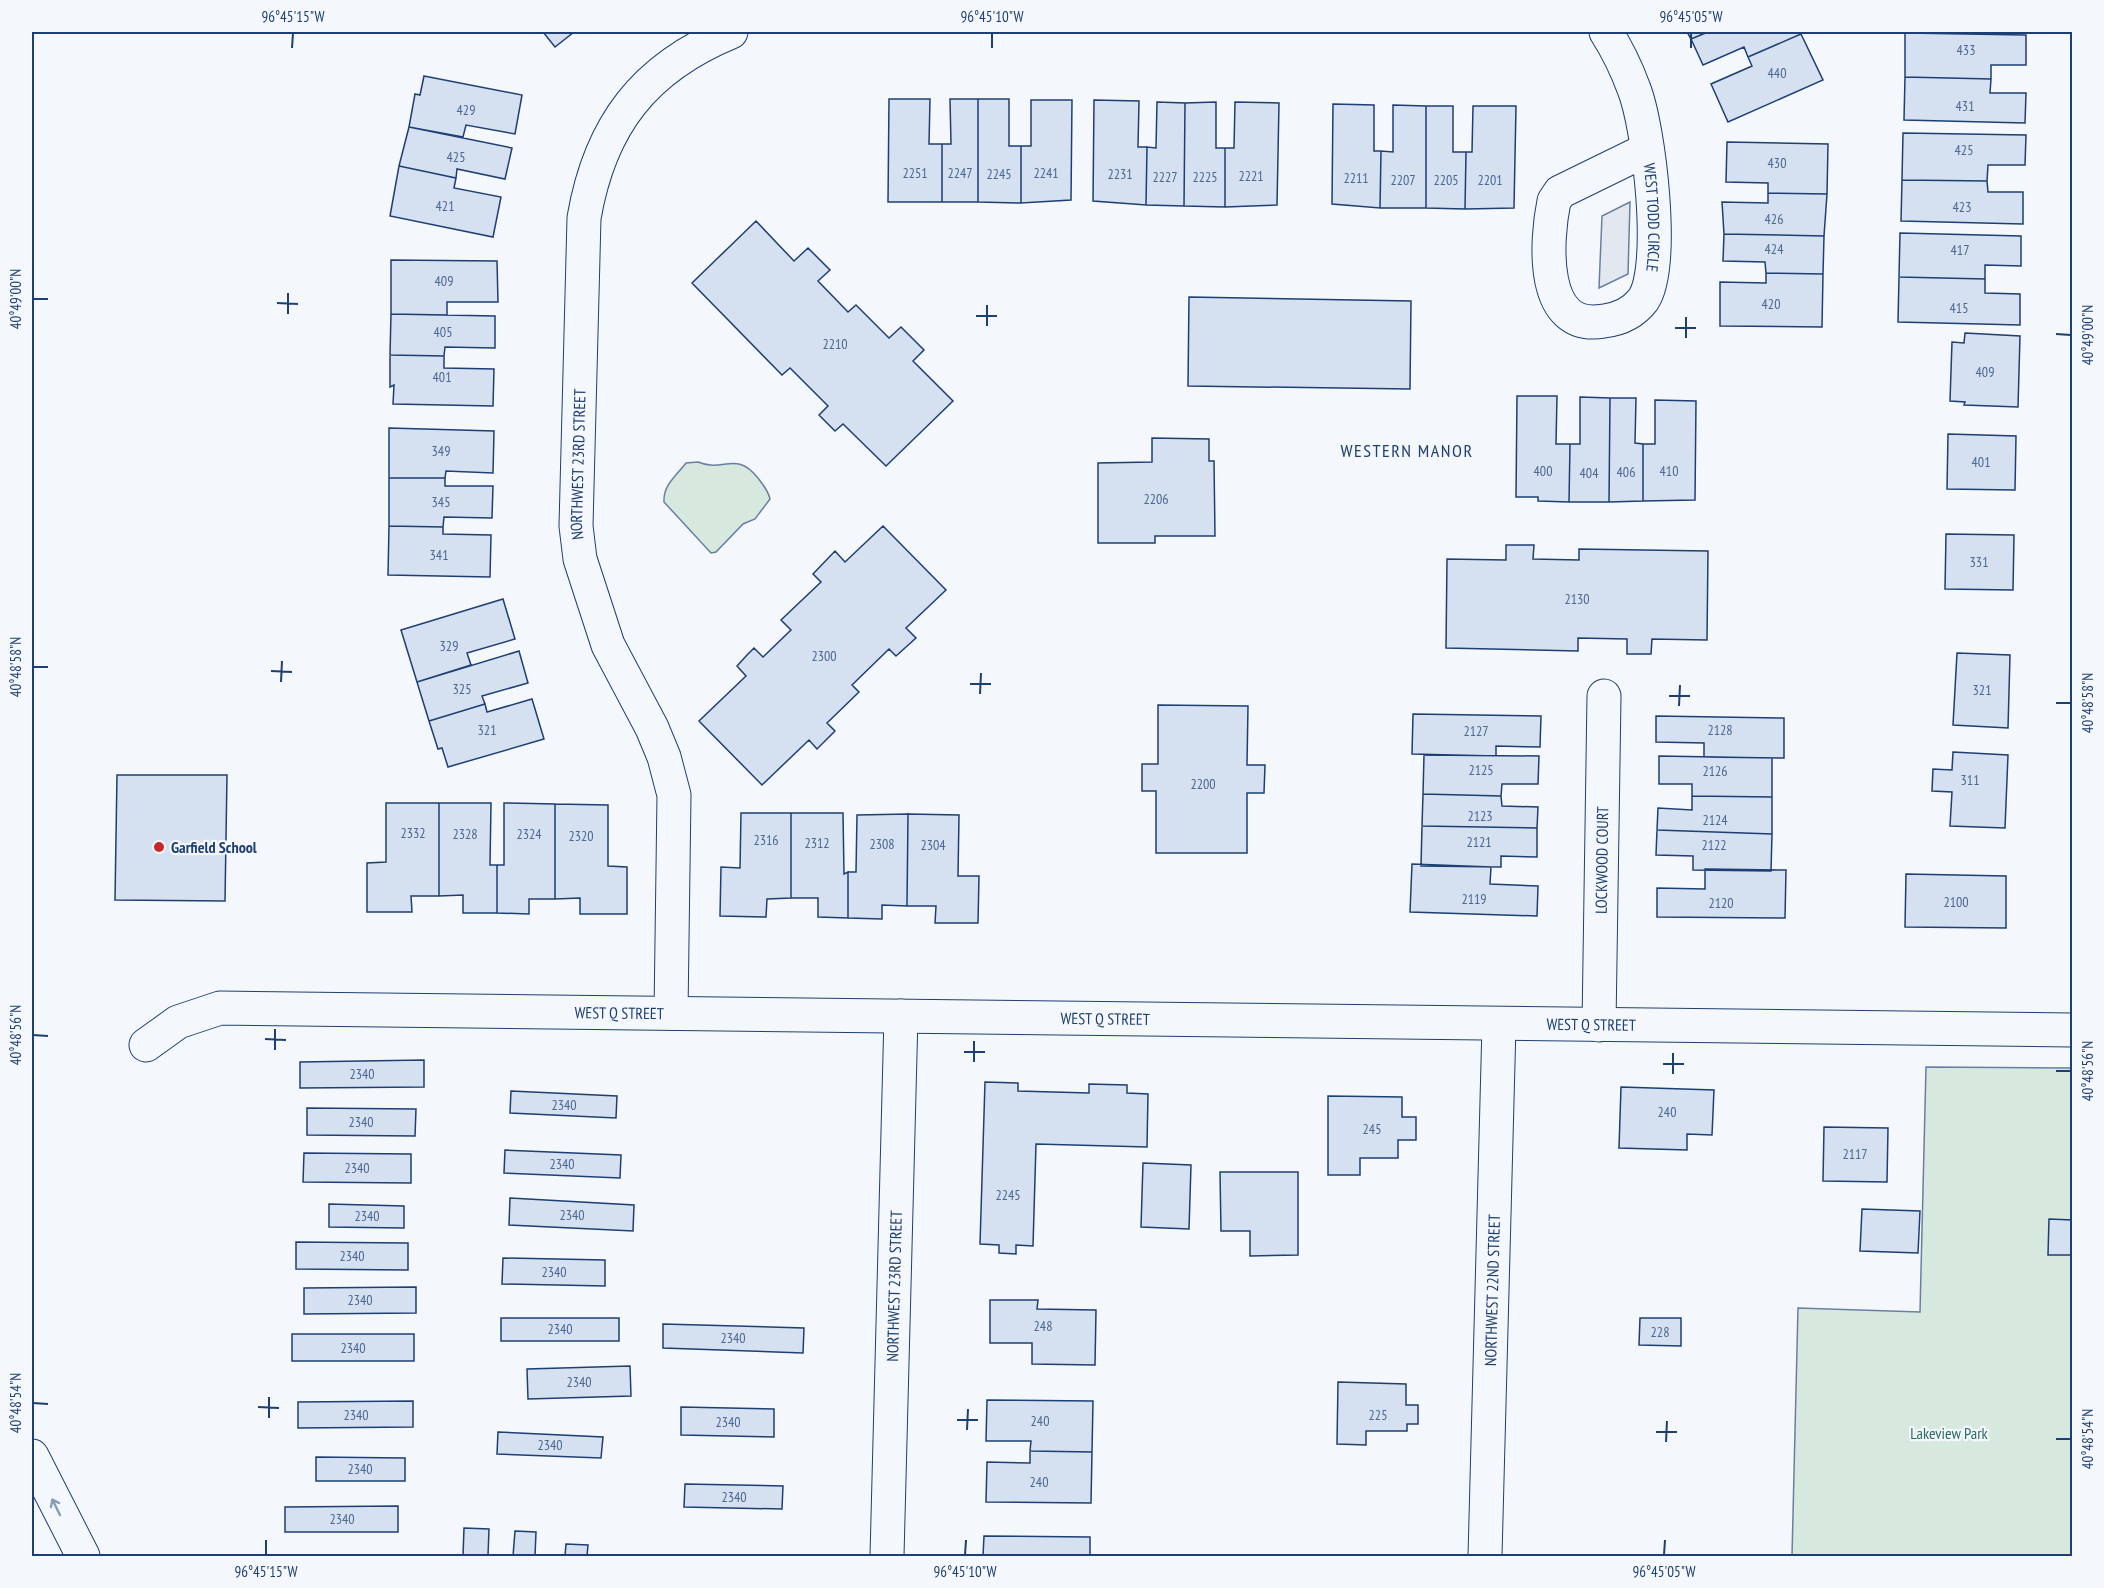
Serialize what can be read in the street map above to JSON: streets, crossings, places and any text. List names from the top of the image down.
{
  "streets": {
    "main road": [
      "WEST TODD CIRCLE",
      "NORTHWEST 23RD STREET",
      "LOCKWOOD COURT",
      "WEST Q STREET",
      "NORTHWEST 22ND STREET"
    ]
  },
  "crossings": [
    ["NORTHWEST 23RD STREET", "WEST Q STREET"],
    ["LOCKWOOD COURT", "WEST Q STREET"],
    ["WEST Q STREET", "NORTHWEST 22ND STREET"]
  ],
  "districts": ["WESTERN MANOR"],
  "parks": ["Lakeview Park"],
  "places": ["Garfield School"],
  "house_numbers": [
    "433",
    "440",
    "431",
    "429",
    "425",
    "425",
    "430",
    "2251",
    "2247",
    "2241",
    "2245",
    "2231",
    "2221",
    "2227",
    "2225",
    "2211",
    "2207",
    "2205",
    "2201",
    "421",
    "423",
    "426",
    "424",
    "417",
    "409",
    "420",
    "415",
    "405",
    "2210",
    "409",
    "401",
    "349",
    "401",
    "400",
    "410",
    "406",
    "404",
    "2206",
    "345",
    "341",
    "331",
    "2130",
    "329",
    "2300",
    "325",
    "321",
    "321",
    "2128",
    "2127",
    "2125",
    "2126",
    "311",
    "2200",
    "2123",
    "2124",
    "2332",
    "2328",
    "2324",
    "2320",
    "2316",
    "2121",
    "2312",
    "2308",
    "2304",
    "2122",
    "2119",
    "2100",
    "2120",
    "2340",
    "2340",
    "240",
    "2340",
    "245",
    "2117",
    "2340",
    "2340",
    "2245",
    "2340",
    "2340",
    "2340",
    "2340",
    "2340",
    "248",
    "2340",
    "228",
    "2340",
    "2340",
    "2340",
    "2340",
    "225",
    "240",
    "2340",
    "2340",
    "2340",
    "240",
    "2340",
    "2340"
  ],
  "coordinates": [
    "96°45'15\"W",
    "96°45'10\"W",
    "96°45'05\"W",
    "40°49'00\"N",
    "40°48'58\"N",
    "40°48'56\"N",
    "40°48'54\"N"
  ]
}
